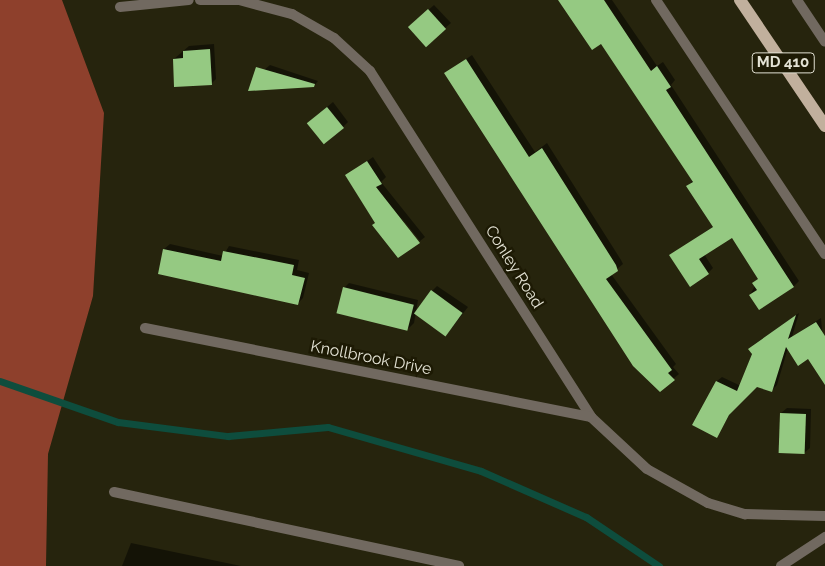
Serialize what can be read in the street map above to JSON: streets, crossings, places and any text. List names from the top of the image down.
{
  "streets": {
    "main road": ["MD 410"],
    "street": ["Conley Road", "Knollbrook Drive"]
  },
  "crossings": [
    ["Conley Road", "Knollbrook Drive"]
  ]
}
